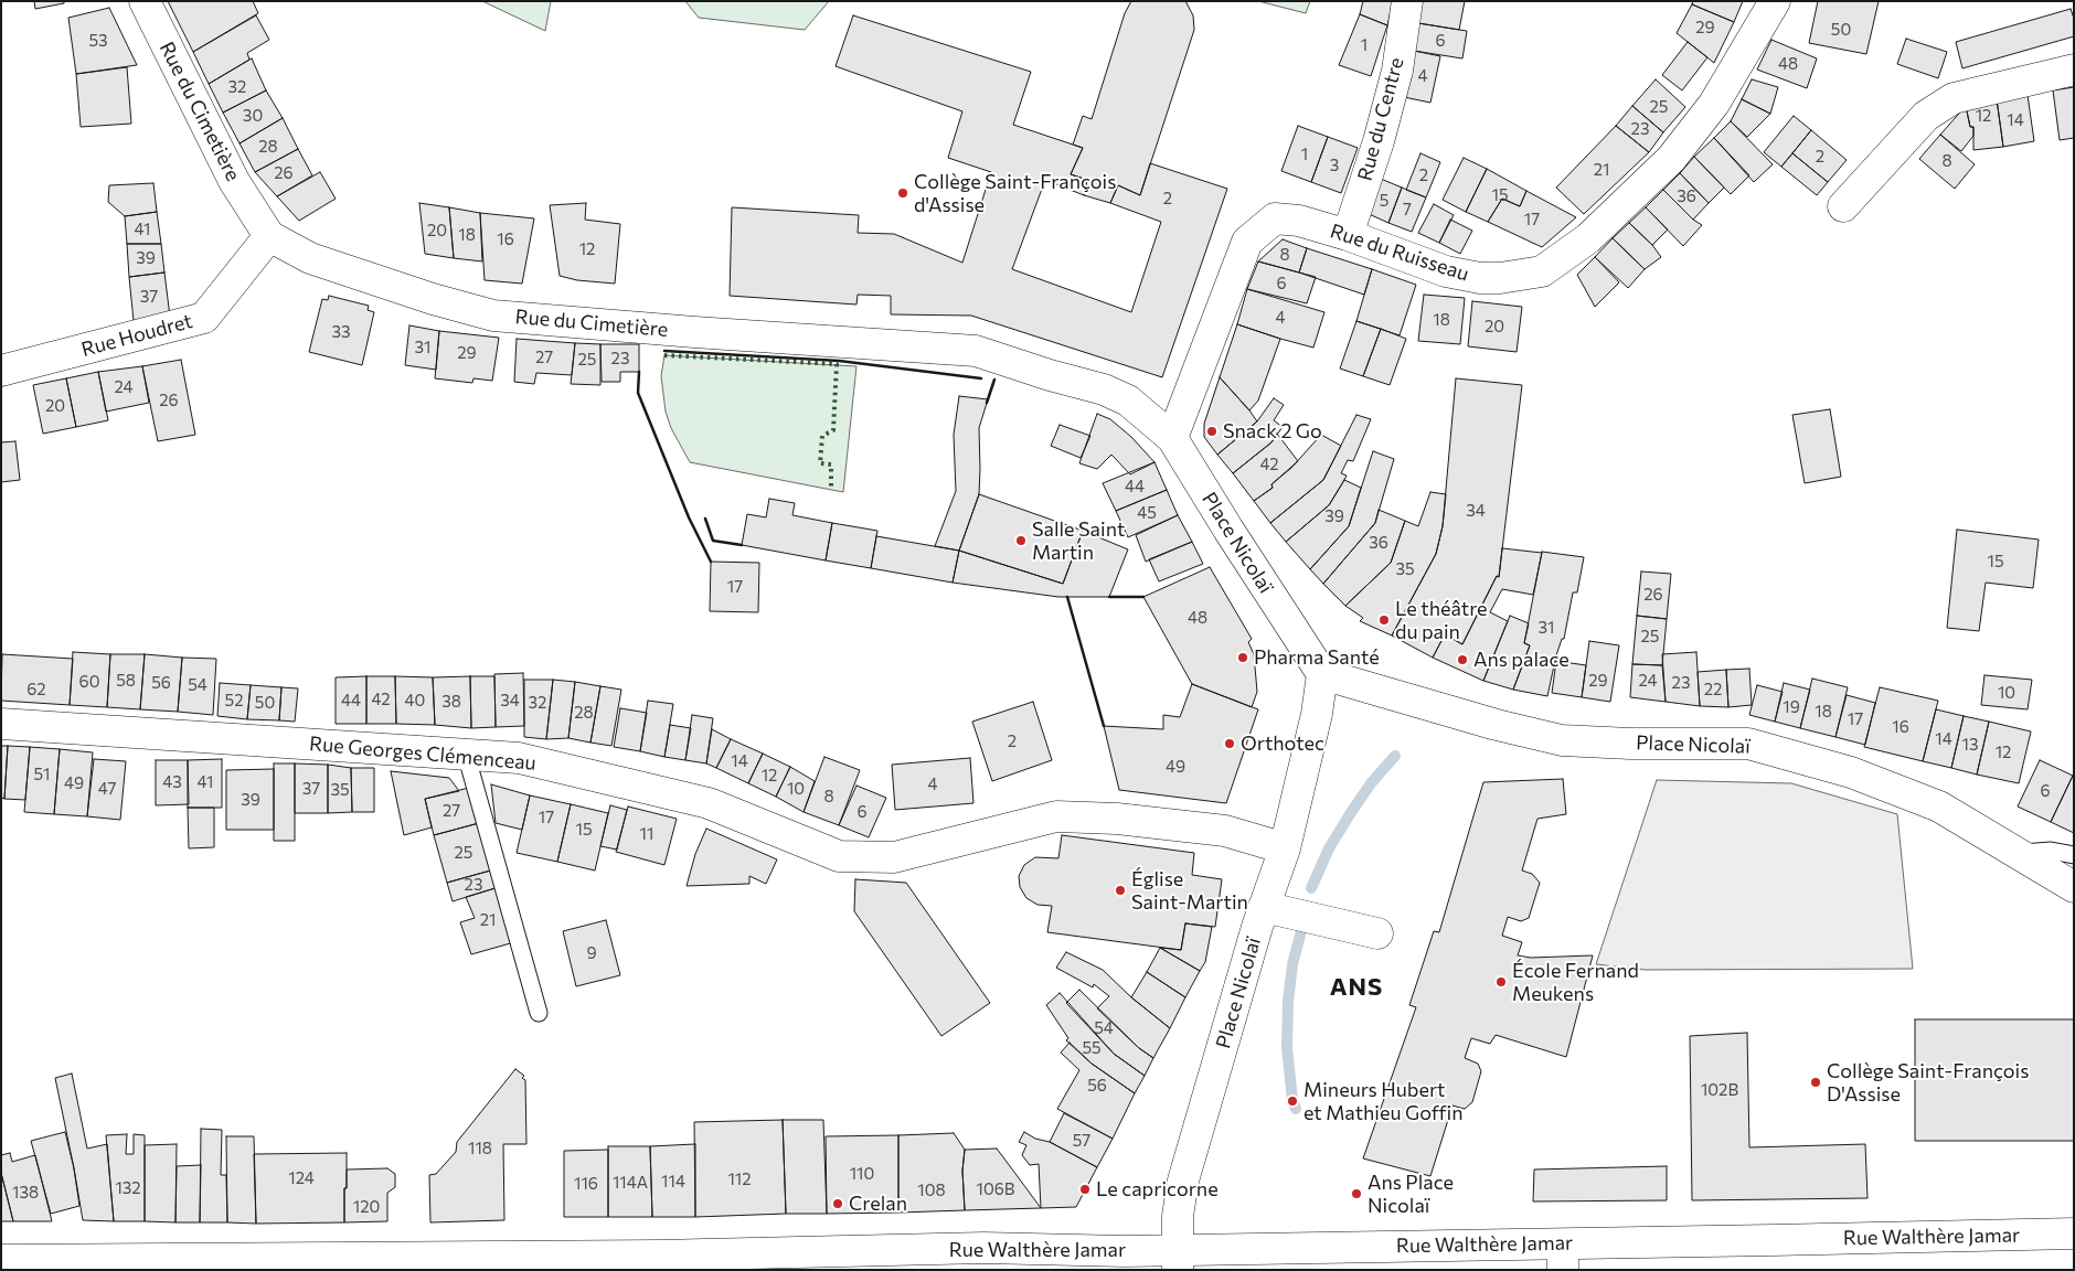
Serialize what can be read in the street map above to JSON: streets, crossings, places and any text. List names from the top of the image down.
{
  "streets": {
    "street": [
      "Rue du Cimetière",
      "Rue du Centre",
      "Rue du Ruisseau",
      "Rue Houdret",
      "Place Nicolaï",
      "Rue Georges Clémenceau",
      "Rue Walthère Jamar"
    ]
  },
  "crossings": [
    ["Rue du Cimetière", "Rue du Ruisseau"],
    ["Rue du Cimetière", "Rue Houdret"],
    ["Rue du Cimetière", "Place Nicolaï"],
    ["Rue du Centre", "Rue du Ruisseau"],
    ["Rue du Ruisseau", "Place Nicolaï"],
    ["Place Nicolaï", "Rue Georges Clémenceau"],
    ["Place Nicolaï", "Rue Walthère Jamar"]
  ],
  "districts": ["ANS"],
  "places": [
    "Collège Saint-François d'Assise",
    "Snack 2 Go",
    "Salle Saint Martin",
    "Le théâtre du pain",
    "Pharma Santé",
    "Ans palace",
    "Orthotec",
    "Église Saint-Martin",
    "École Fernand Meukens",
    "Collège Saint-François D'Assise",
    "Mineurs Hubert et Mathieu Goffin",
    "Le capricorne",
    "Ans Place Nicolaï",
    "Crelan"
  ],
  "house_numbers": [
    "29",
    "50",
    "53",
    "6",
    "1",
    "48",
    "4",
    "32",
    "25",
    "30",
    "12",
    "14",
    "23",
    "28",
    "1",
    "2",
    "8",
    "3",
    "21",
    "26",
    "2",
    "15",
    "36",
    "2",
    "5",
    "7",
    "17",
    "41",
    "20",
    "18",
    "16",
    "12",
    "8",
    "39",
    "6",
    "37",
    "4",
    "18",
    "20",
    "33",
    "31",
    "29",
    "27",
    "23",
    "25",
    "24",
    "26",
    "20",
    "42",
    "44",
    "34",
    "45",
    "39",
    "36",
    "15",
    "35",
    "17",
    "26",
    "48",
    "31",
    "25",
    "58",
    "29",
    "24",
    "60",
    "56",
    "23",
    "54",
    "62",
    "22",
    "10",
    "42",
    "52",
    "44",
    "40",
    "34",
    "38",
    "50",
    "32",
    "19",
    "18",
    "28",
    "17",
    "16",
    "14",
    "2",
    "13",
    "12",
    "14",
    "49",
    "51",
    "12",
    "43",
    "41",
    "49",
    "4",
    "47",
    "37",
    "10",
    "35",
    "6",
    "8",
    "39",
    "27",
    "6",
    "17",
    "15",
    "11",
    "25",
    "23",
    "21",
    "9",
    "54",
    "55",
    "56",
    "102B",
    "57",
    "118",
    "110",
    "124",
    "112",
    "114",
    "114A",
    "116",
    "132",
    "106B",
    "108",
    "138",
    "120"
  ]
}
